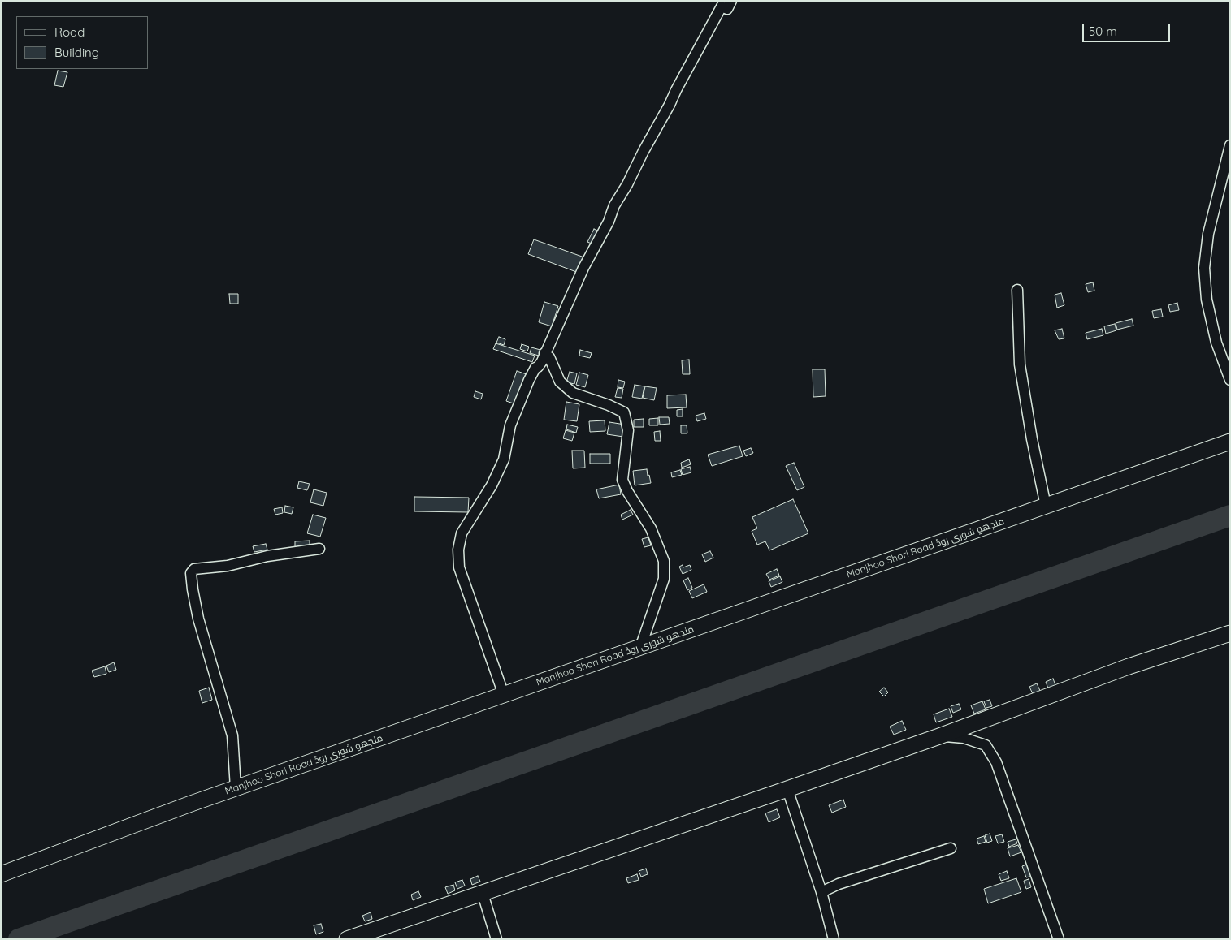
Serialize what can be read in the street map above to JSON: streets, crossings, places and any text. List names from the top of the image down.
{
  "streets": {
    "street": ["Manjhoo Shori Road منجھو شوری روڈ"]
  },
  "legend": ["Road", "Building"],
  "scale_bar": "50 m"
}
